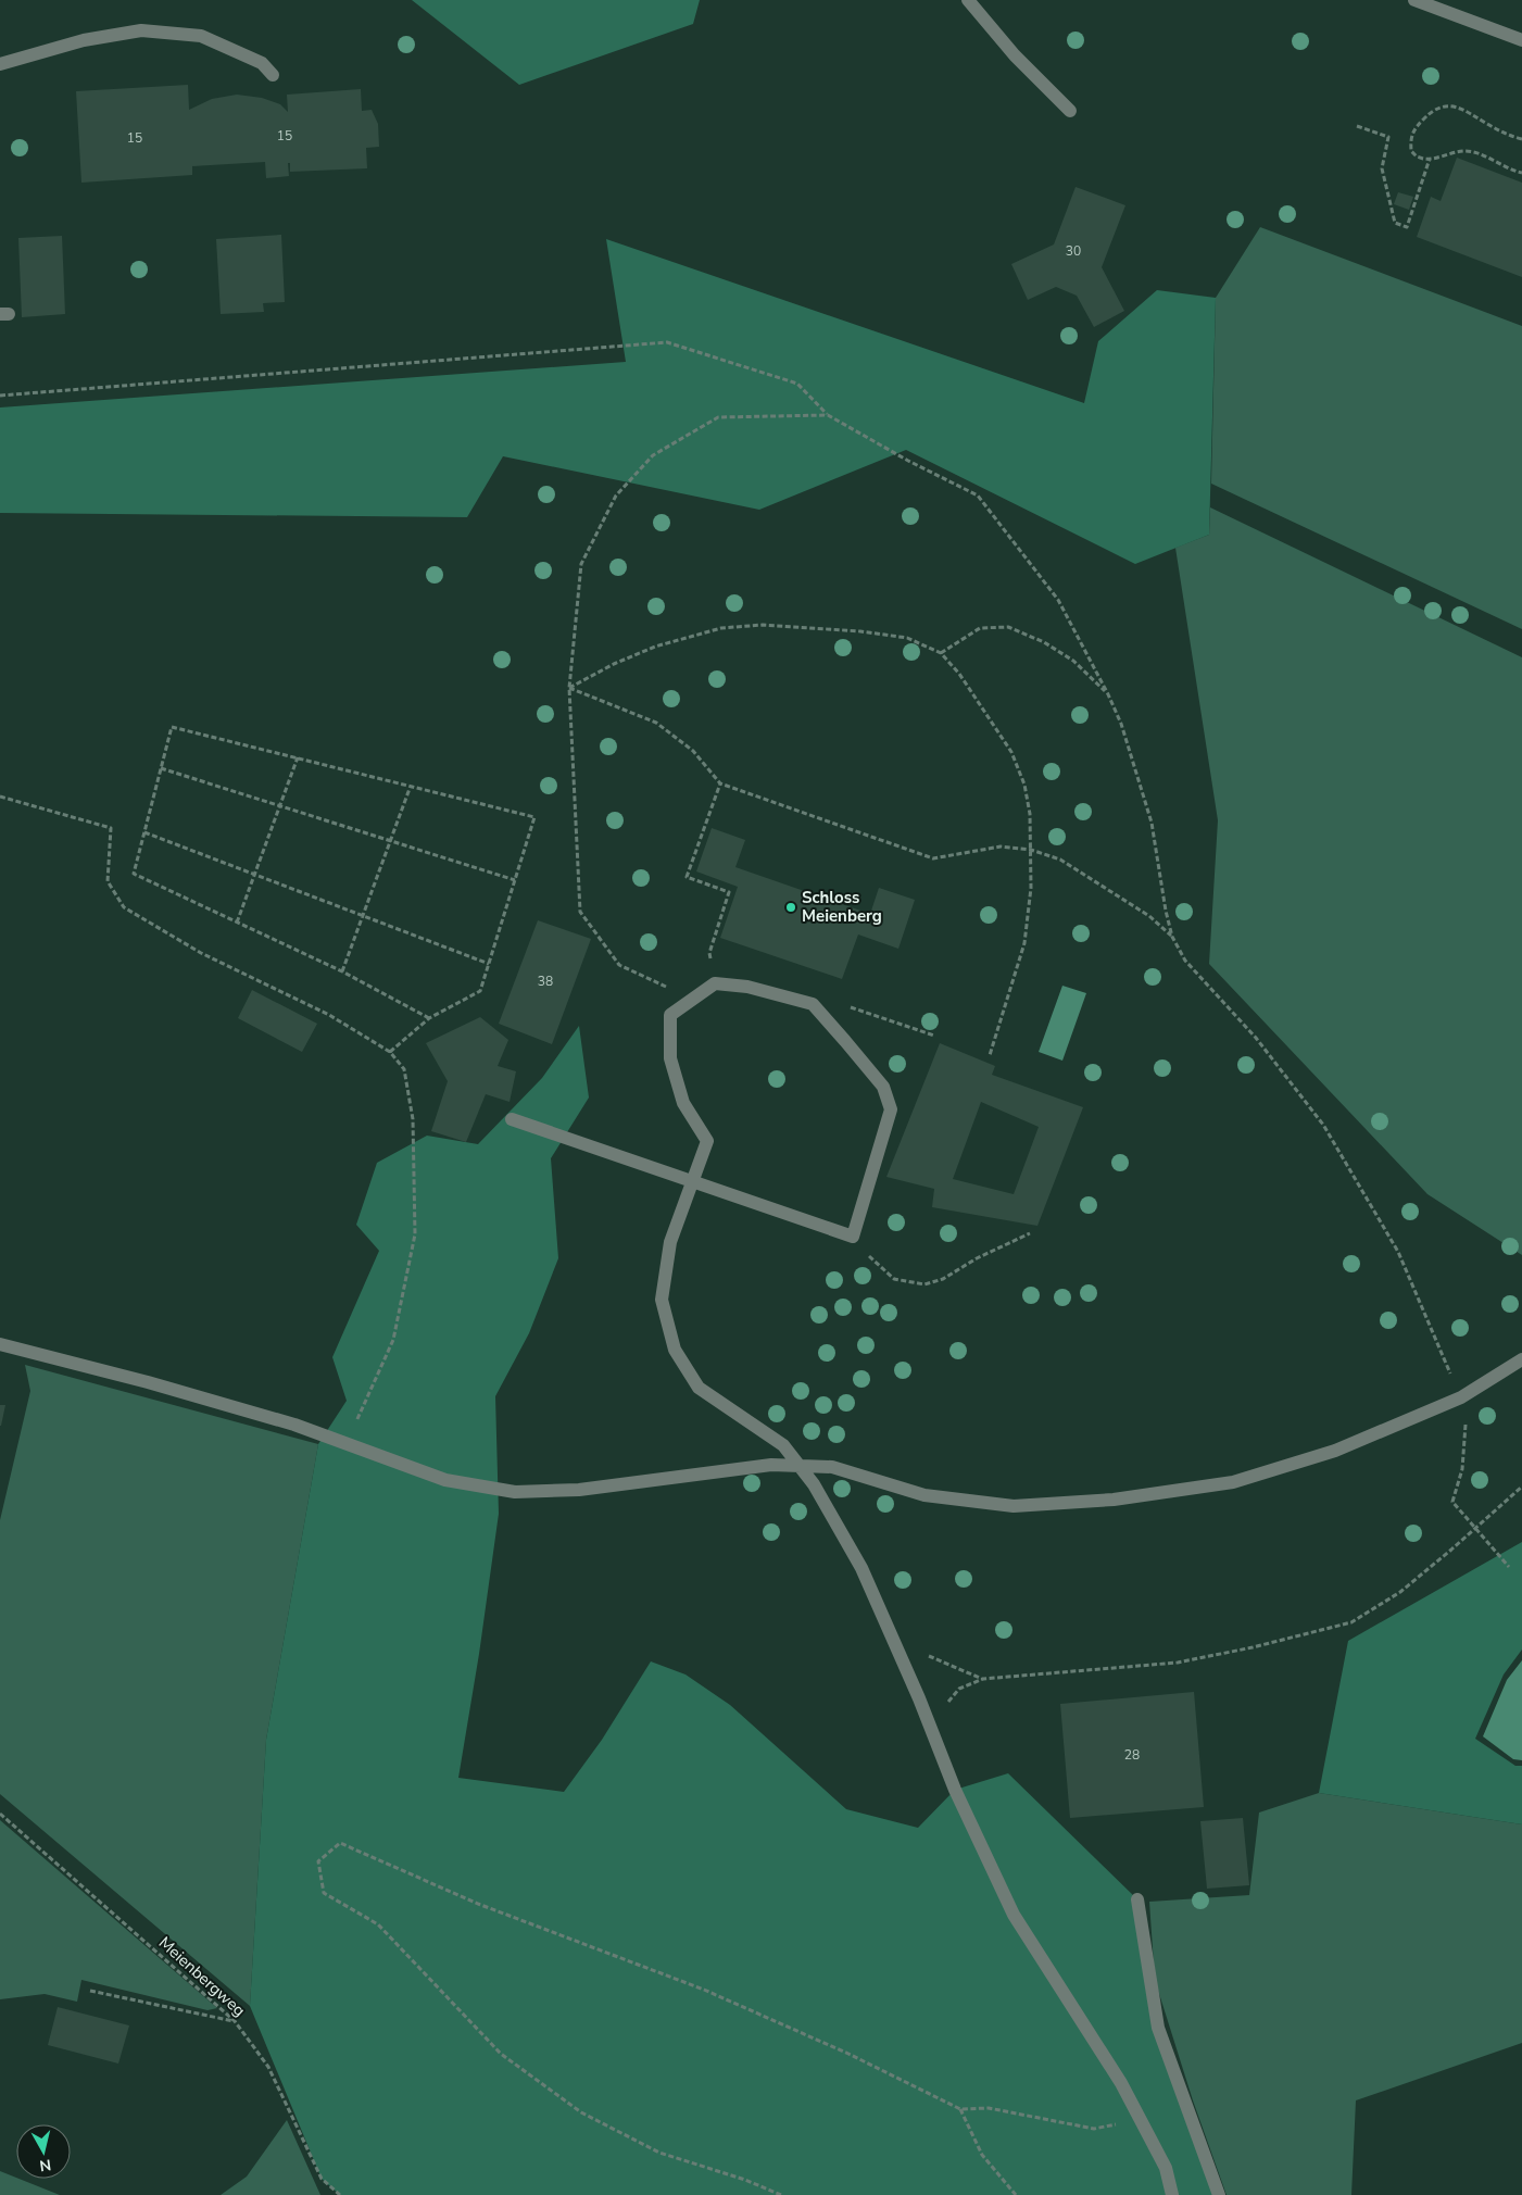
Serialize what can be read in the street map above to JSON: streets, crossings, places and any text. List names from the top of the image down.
{
  "streets": {
    "path": ["Meienbergweg"]
  },
  "places": ["Schloss Meienberg"],
  "house_numbers": [
    "15",
    "15",
    "30",
    "38",
    "28"
  ],
  "north": "bottom"
}
